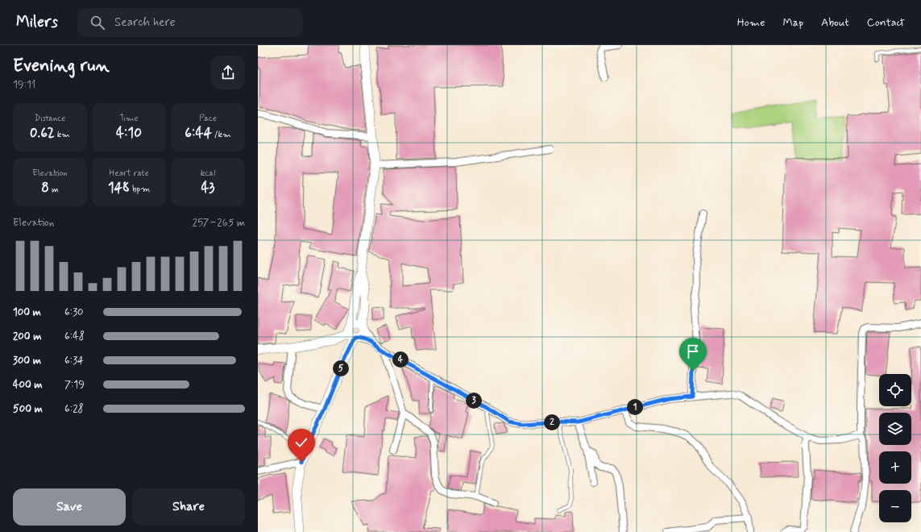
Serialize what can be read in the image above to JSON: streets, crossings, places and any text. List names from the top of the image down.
{
  "page": {
    "header": "Milers",
    "search": "Search here",
    "nav": [
      "Home",
      "Map",
      "About",
      "Contact"
    ],
    "heading": ["Evening run", "19:11"],
    "stats": [
      ["Distance", "0.62 km"],
      ["Time", "4:10"],
      ["Pace", "6:44 /km"],
      ["Elevation", "8 m"],
      ["Heart rate", "148 bpm"],
      ["kcal", "43"]
    ],
    "chart": ["Elevation", "257–265 m"],
    "list": [
      {
        "name": "100 m",
        "note": "6:30"
      },
      {
        "name": "200 m",
        "note": "6:48"
      },
      {
        "name": "300 m",
        "note": "6:34"
      },
      {
        "name": "400 m",
        "note": "7:19"
      },
      {
        "name": "500 m",
        "note": "6:28"
      }
    ],
    "pins": [
      "4",
      "5",
      "3",
      "1",
      "2"
    ],
    "map_buttons": ["+", "−"],
    "buttons": ["Save", "Share"]
  }
}
